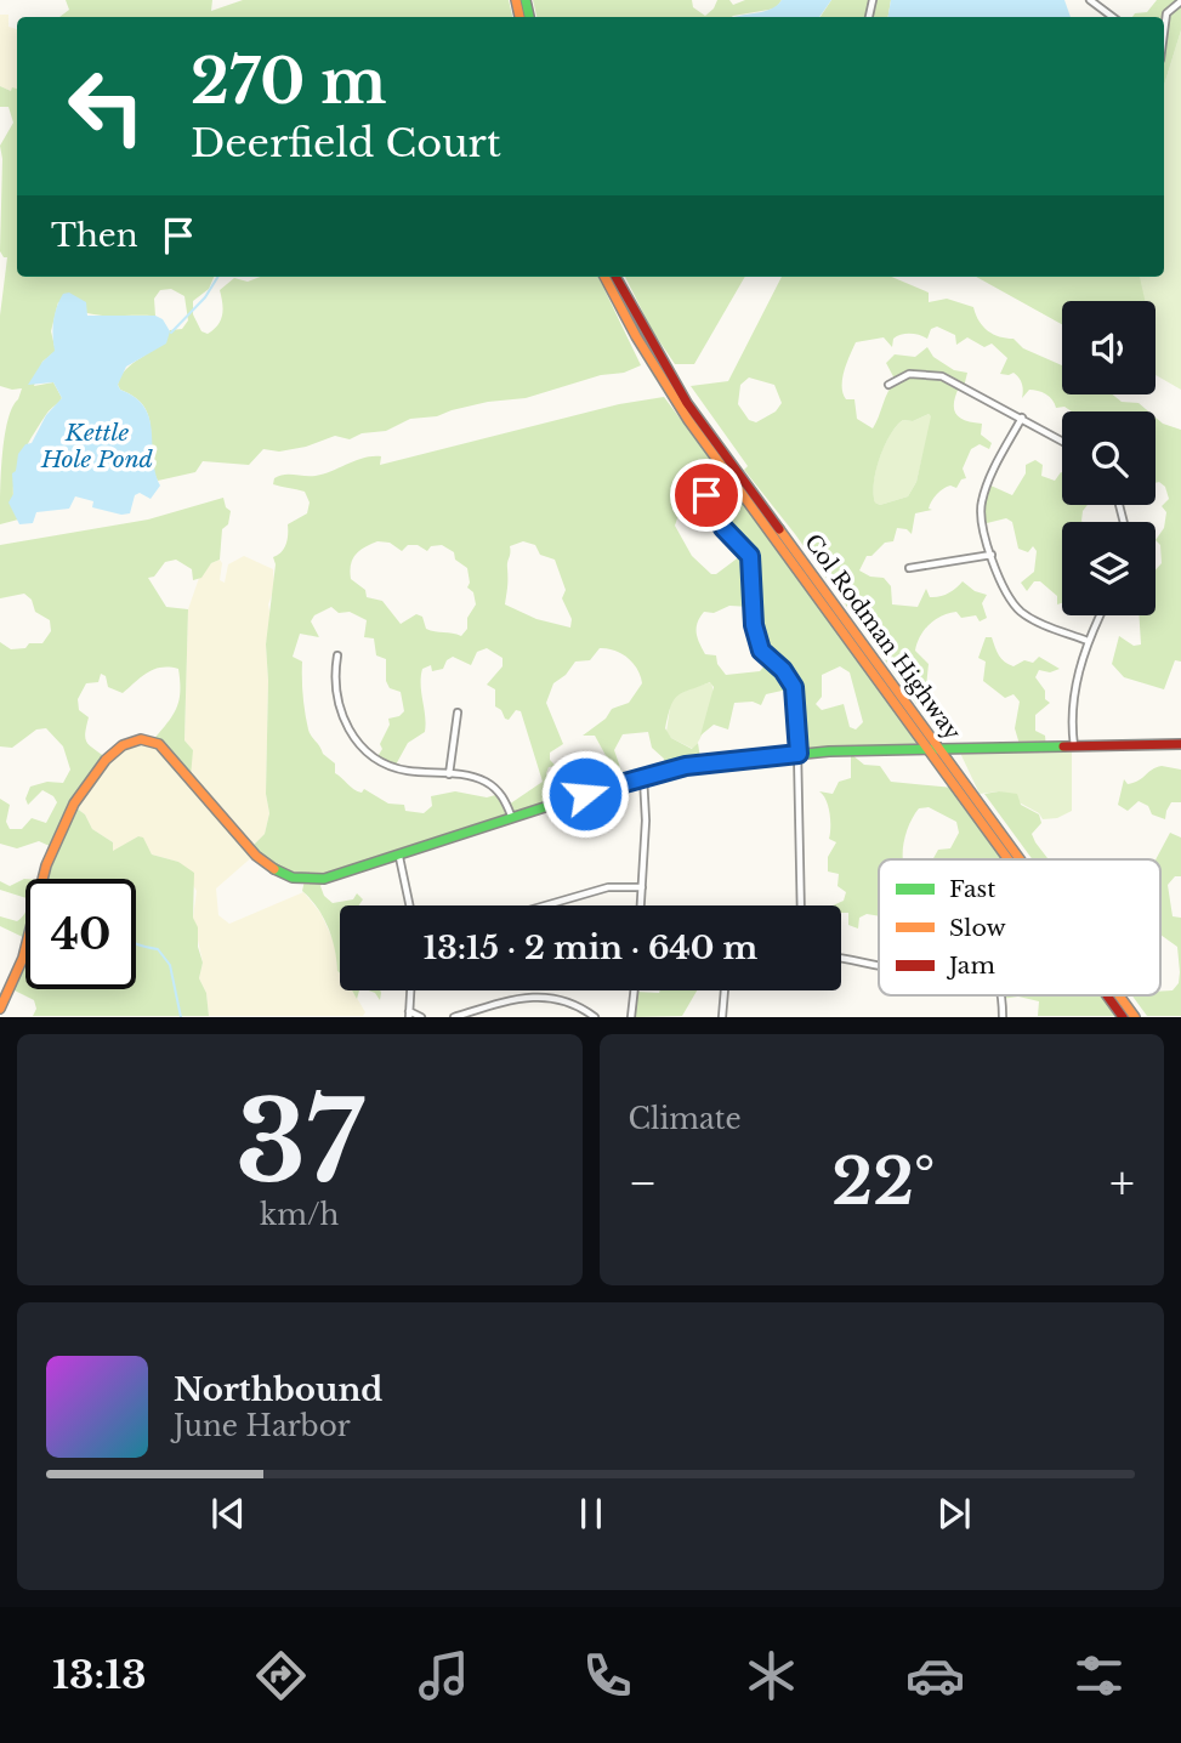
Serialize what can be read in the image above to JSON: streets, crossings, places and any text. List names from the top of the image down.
{
  "streets": {
    "main road": ["Col Rodman Highway"]
  },
  "water": ["Kettle Hole Pond"],
  "legend": ["Fast", "Slow", "Jam"],
  "page": {
    "turn": ["270 m", "Deerfield Court"],
    "then": "Then",
    "limit": "40",
    "trip": "13:15 · 2 min · 640 m",
    "tile": [
      ["37", "km/h"],
      "Climate"
    ],
    "heat": ["−", "22°", "+"],
    "song": ["Northbound", "June Harbor"],
    "tabs": "13:13"
  }
}
